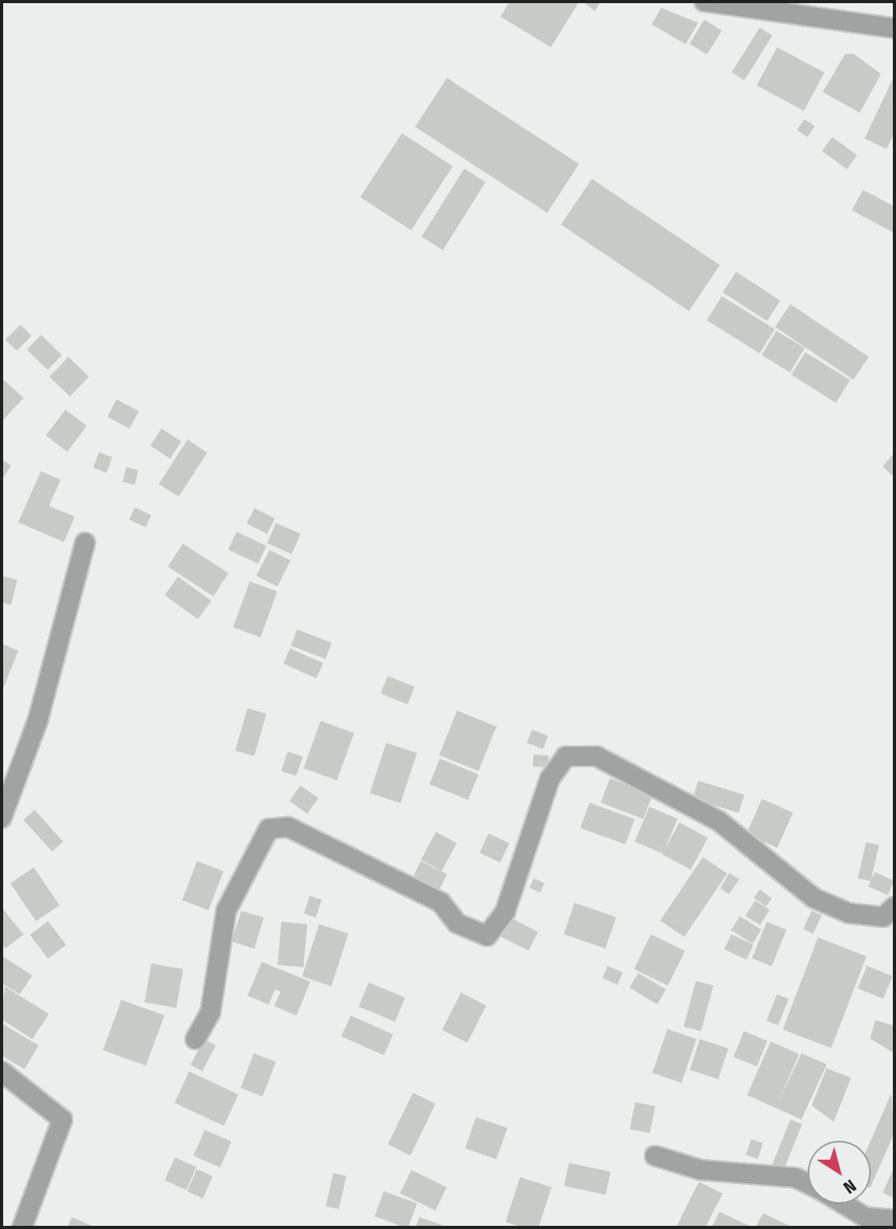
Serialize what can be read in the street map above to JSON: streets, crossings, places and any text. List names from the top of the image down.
{
  "north": "bottom right"
}
